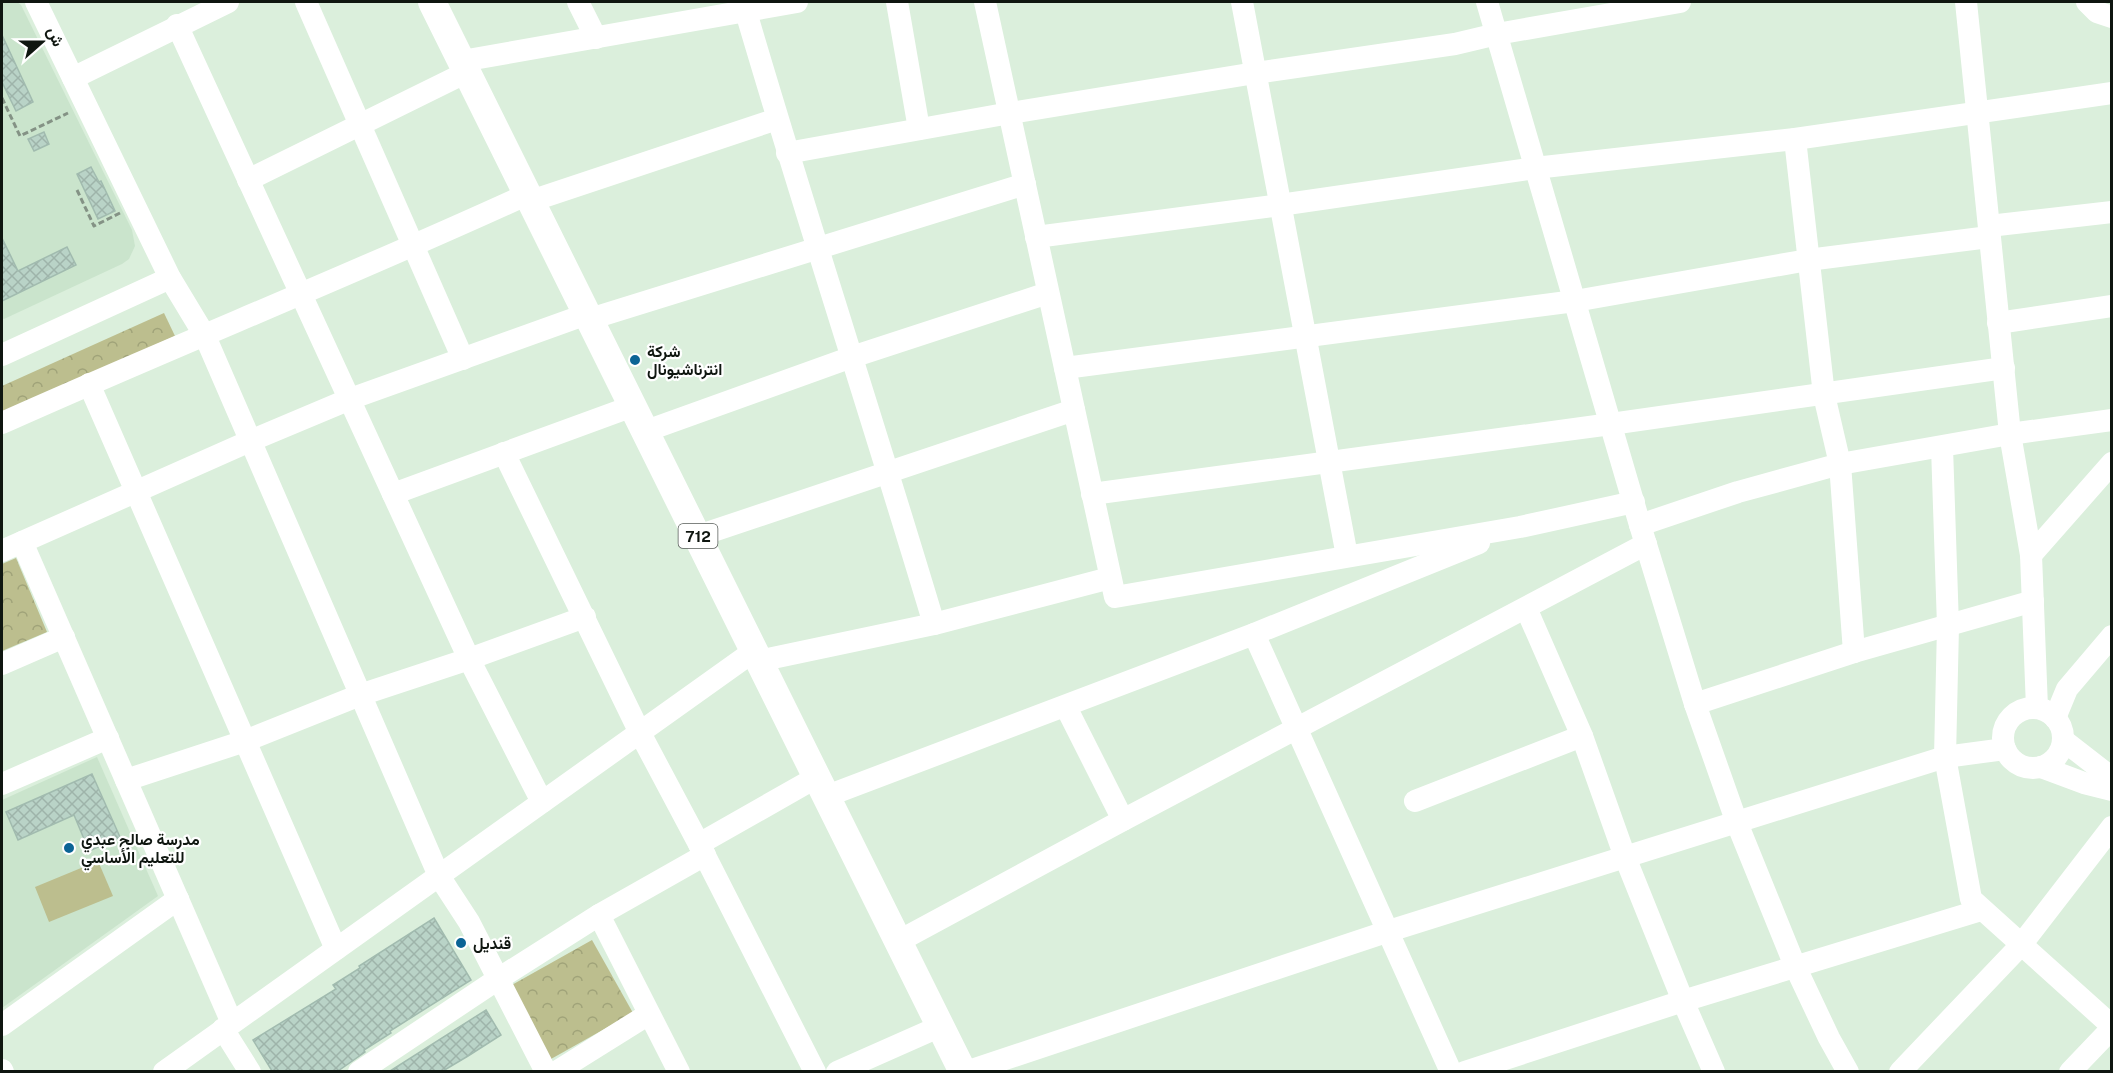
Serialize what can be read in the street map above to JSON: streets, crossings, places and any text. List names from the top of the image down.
{
  "streets": {
    "main road": ["712"]
  },
  "places": ["شركة انترناشيونال", "مدرسة صالح عبدي للتعليم الأساسي", "قنديل"],
  "north": "right"
}
